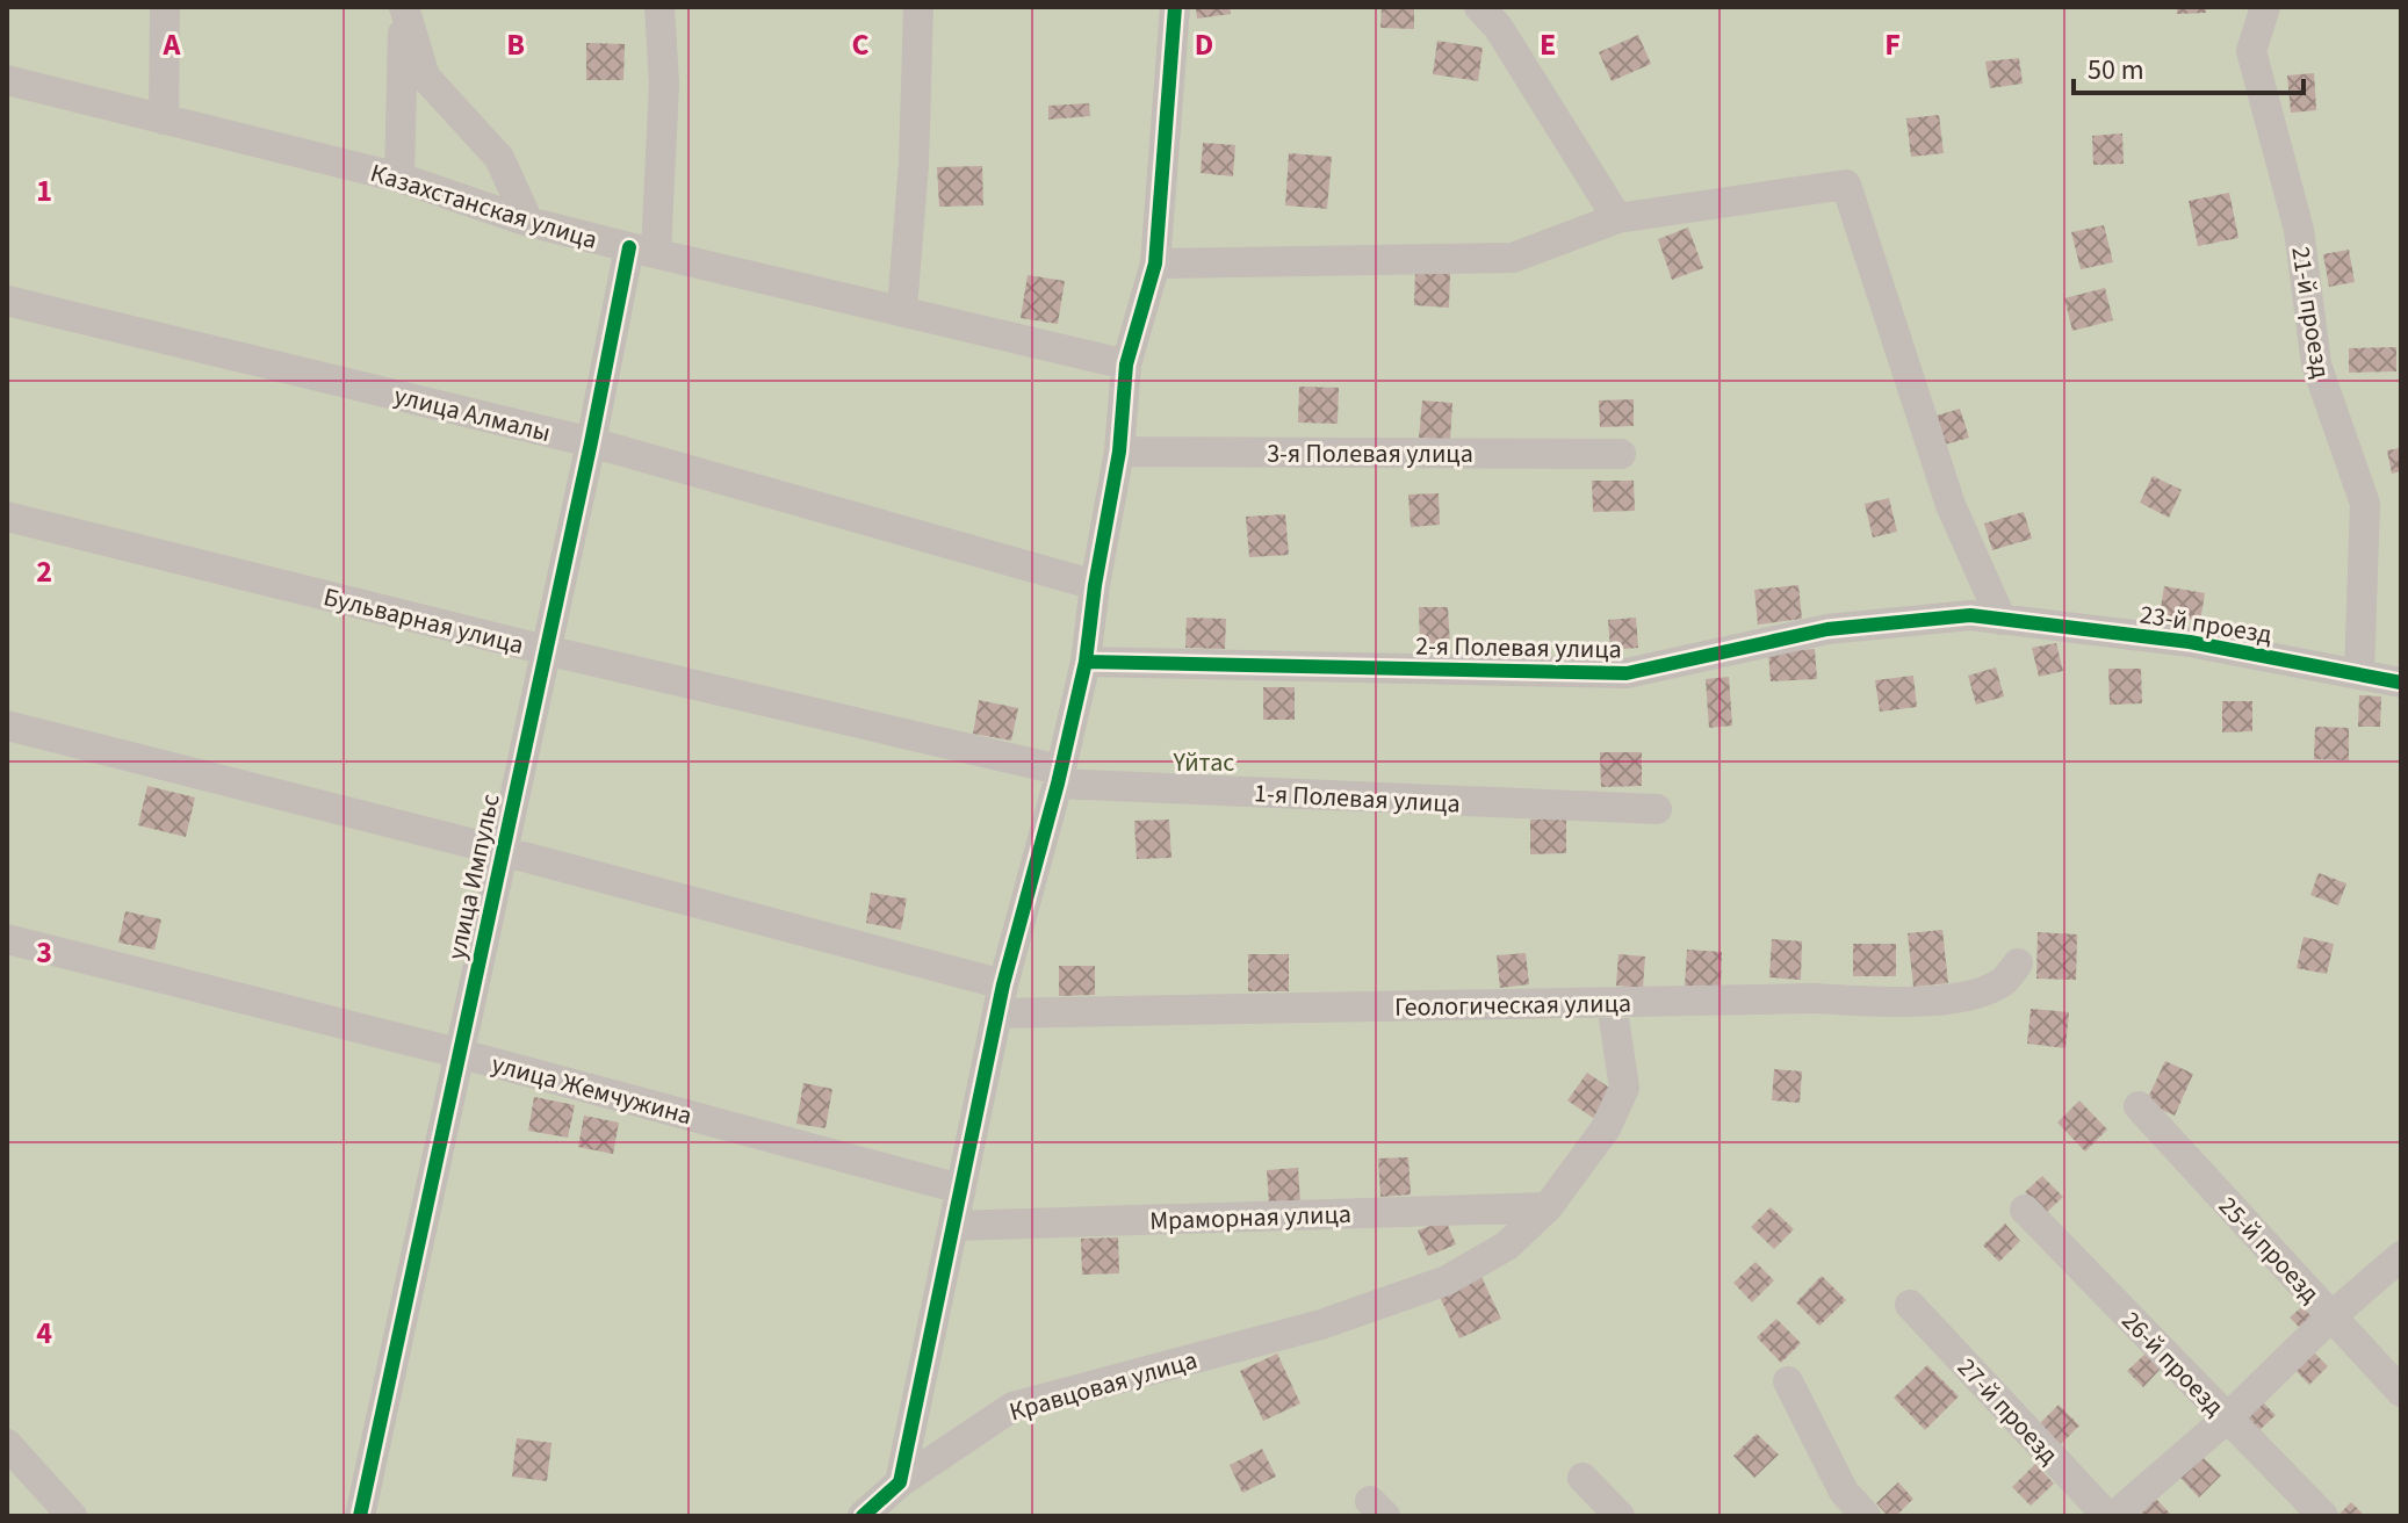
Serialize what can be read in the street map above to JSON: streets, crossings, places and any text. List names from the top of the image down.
{
  "streets": {
    "street": [
      "Казахстанская улица",
      "21-й проезд",
      "улица Алмалы",
      "3-я Полевая улица",
      "Бульварная улица",
      "23-й проезд",
      "2-я Полевая улица",
      "1-я Полевая улица",
      "улица Импульс",
      "Геологическая улица",
      "улица Жемчужина",
      "Мраморная улица",
      "25-й проезд",
      "26-й проезд",
      "Кравцовая улица",
      "27-й проезд"
    ]
  },
  "crossings": [
    ["Казахстанская улица", "улица Импульс"],
    ["21-й проезд", "23-й проезд"],
    ["улица Алмалы", "улица Импульс"],
    ["Бульварная улица", "1-я Полевая улица"],
    ["Бульварная улица", "улица Импульс"],
    ["23-й проезд", "2-я Полевая улица"],
    ["улица Импульс", "Геологическая улица"],
    ["улица Импульс", "улица Жемчужина"],
    ["Геологическая улица", "Кравцовая улица"],
    ["Мраморная улица", "Кравцовая улица"]
  ],
  "parks": ["Үйтас"],
  "scale_bar": "50 m",
  "grid": {
    "columns": [
      "A",
      "B",
      "C",
      "D",
      "E",
      "F"
    ],
    "rows": [
      "1",
      "2",
      "3",
      "4"
    ]
  }
}
